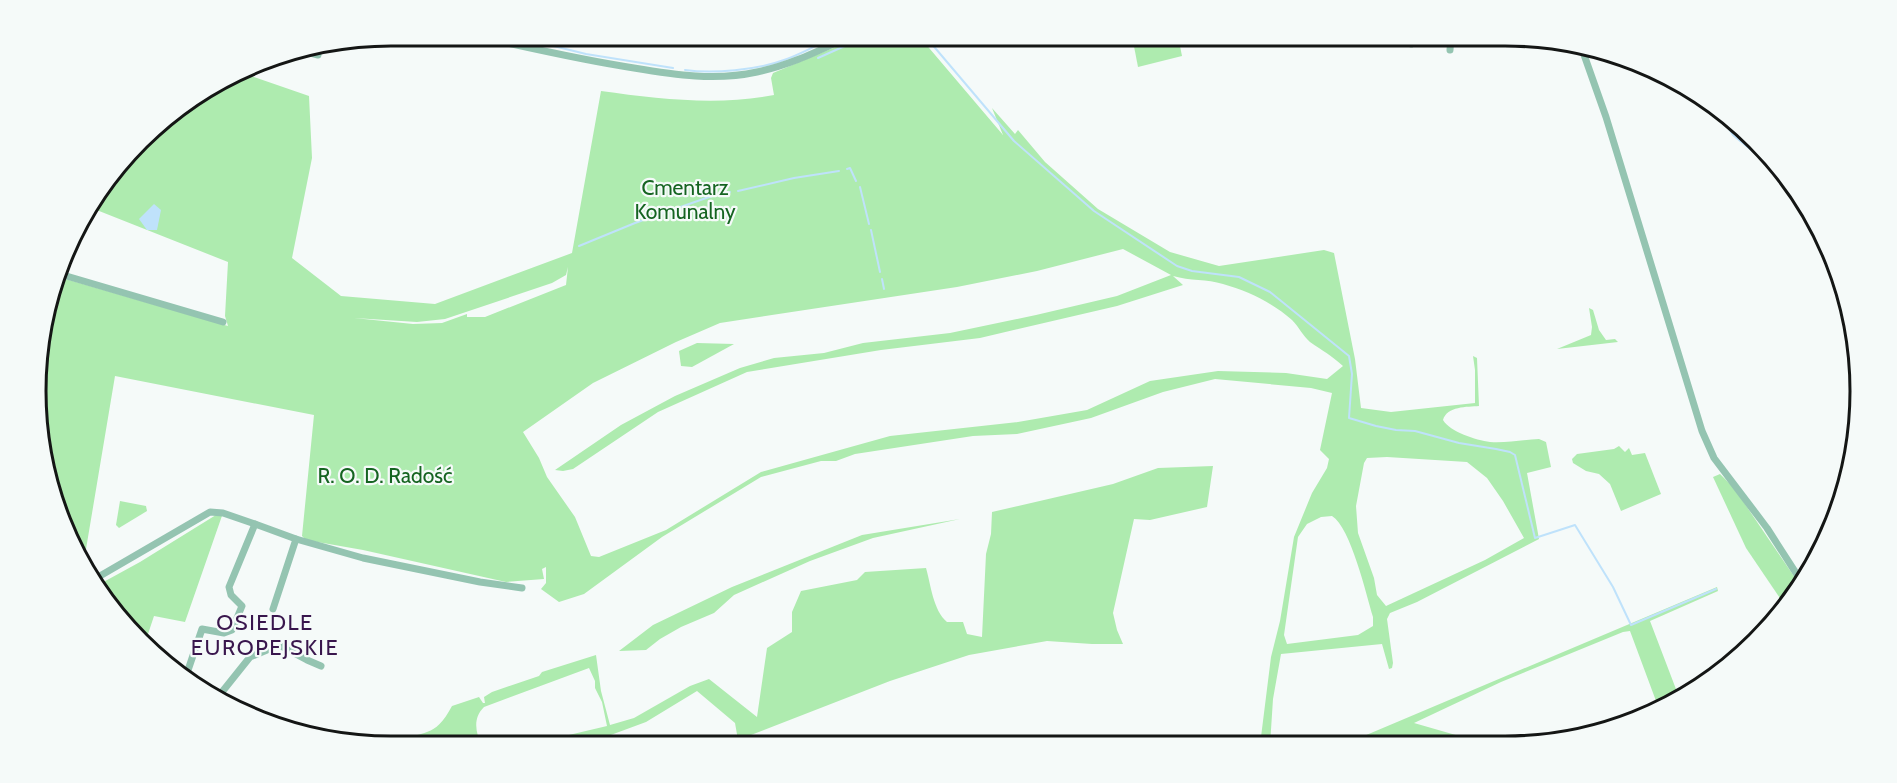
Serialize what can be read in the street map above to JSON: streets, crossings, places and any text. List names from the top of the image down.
{
  "districts": ["OSIEDLE EUROPEJSKIE"],
  "parks": ["Cmentarz Komunalny", "R. O. D. Radość"]
}
